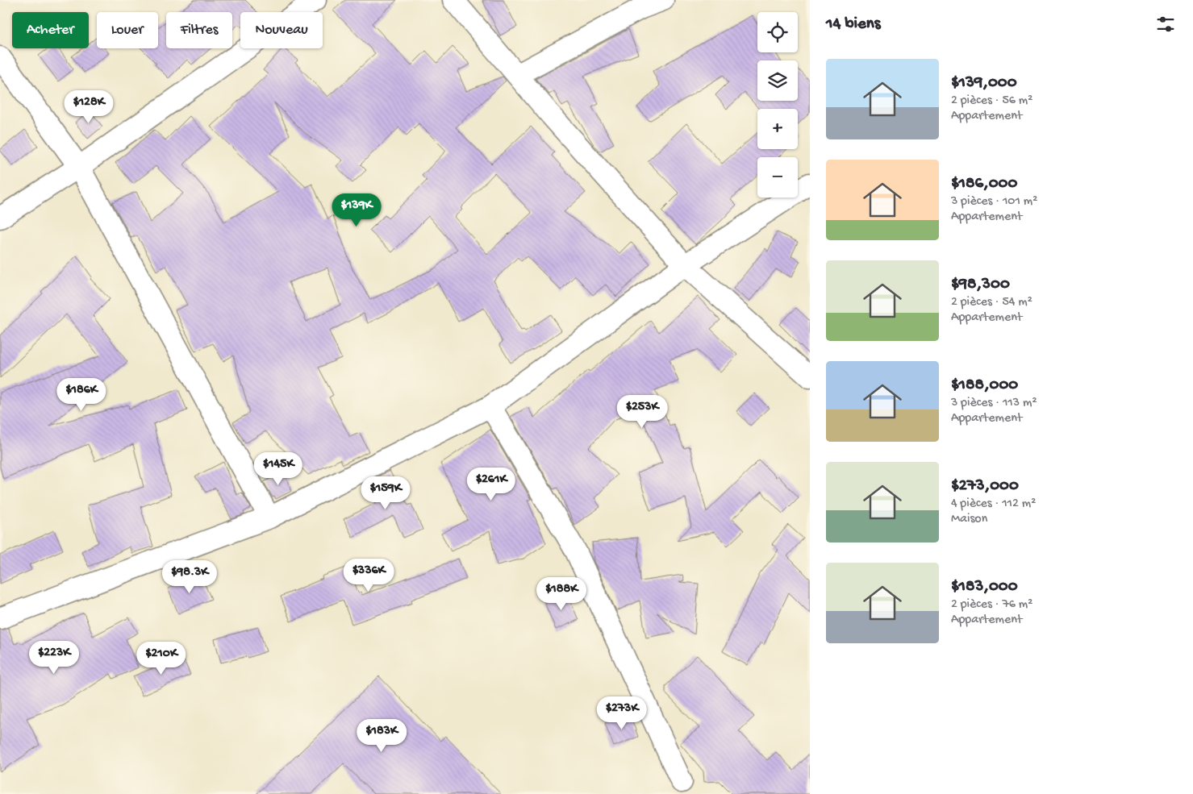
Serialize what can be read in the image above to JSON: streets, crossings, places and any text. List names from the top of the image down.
{
  "page": {
    "heading": "14 biens",
    "map_buttons": ["+", "−"],
    "chip": [
      "Acheter",
      "Louer",
      "Filtres",
      "Nouveau"
    ],
    "list": [
      {
        "name": "$139,000",
        "note": "2 pièces · 56 m² · Appartement"
      },
      {
        "name": "$186,000",
        "note": "3 pièces · 101 m² · Appartement"
      },
      {
        "name": "$98,300",
        "note": "2 pièces · 54 m² · Appartement"
      },
      {
        "name": "$188,000",
        "note": "3 pièces · 113 m² · Appartement"
      },
      {
        "name": "$273,000",
        "note": "4 pièces · 112 m² · Maison"
      },
      {
        "name": "$183,000",
        "note": "2 pièces · 76 m² · Appartement"
      }
    ],
    "price": [
      "$128K",
      "$139K",
      "$186K",
      "$253K",
      "$145K",
      "$261K",
      "$159K",
      "$336K",
      "$98.3K",
      "$188K",
      "$223K",
      "$210K",
      "$273K",
      "$183K"
    ]
  }
}
